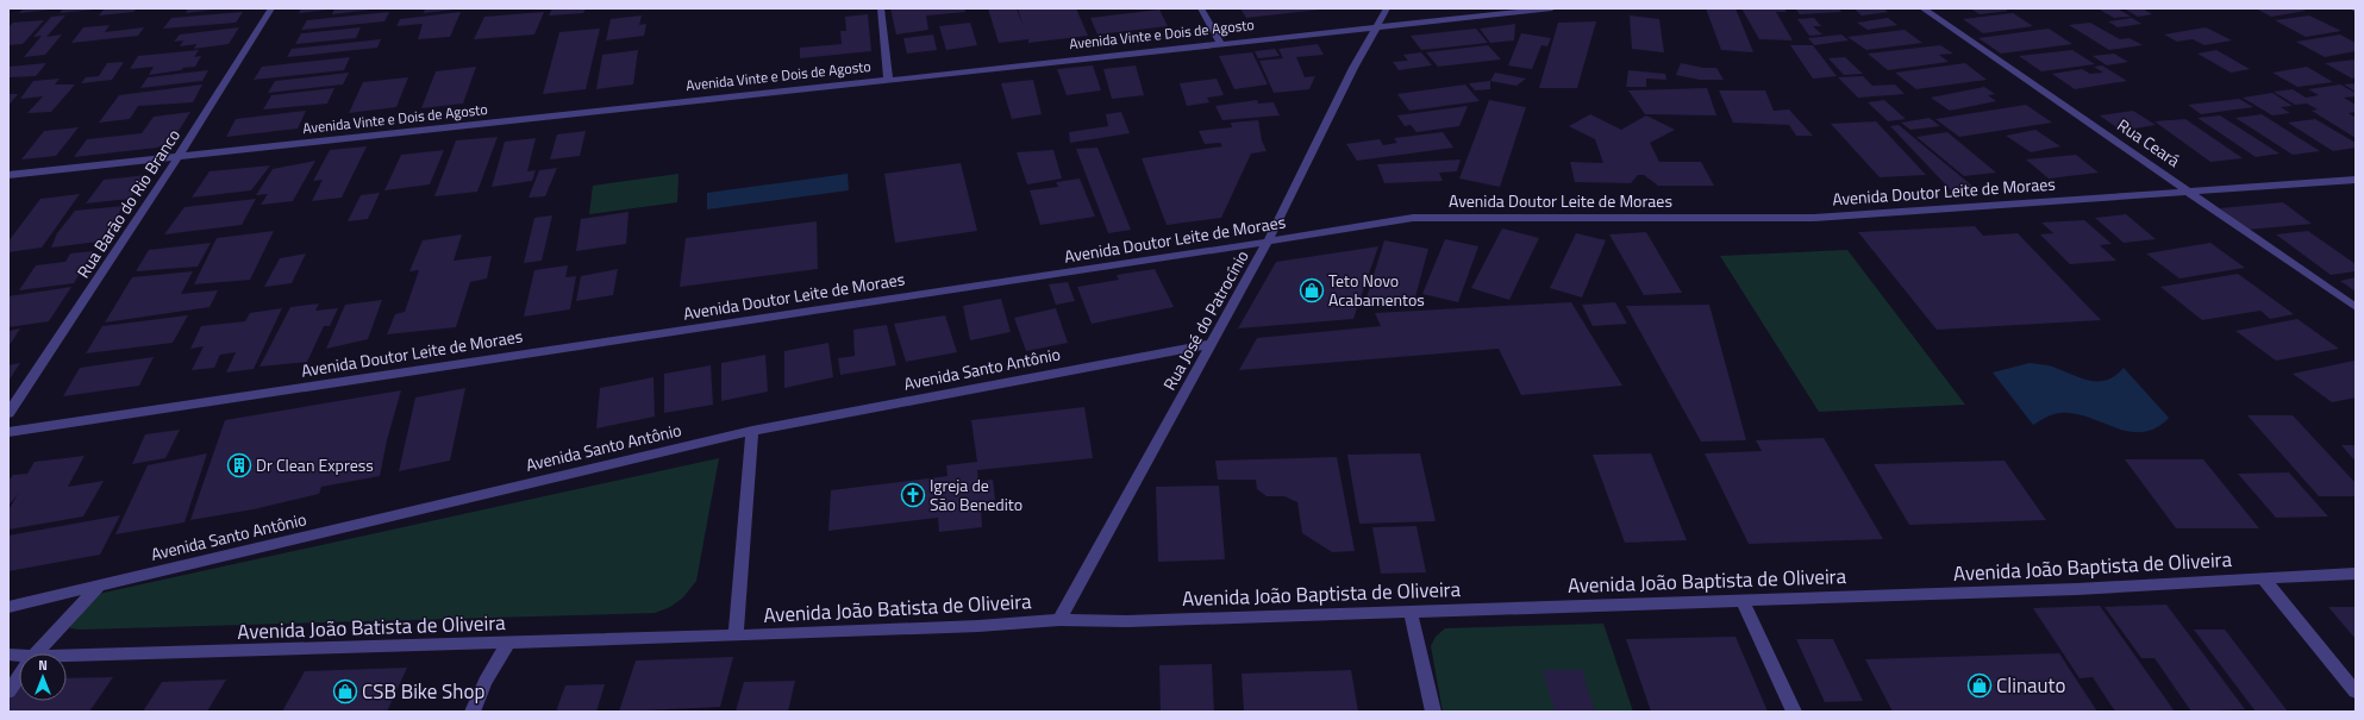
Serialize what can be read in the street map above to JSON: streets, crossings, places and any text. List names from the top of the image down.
{
  "streets": {
    "street": [
      "Avenida Vinte e Dois de Agosto",
      "Rua Ceará",
      "Avenida Doutor Leite de Moraes",
      "Rua Barão do Rio Branco",
      "Rua José do Patrocínio",
      "Avenida Santo Antônio",
      "Avenida João Baptista de Oliveira",
      "Avenida João Batista de Oliveira"
    ]
  },
  "crossings": [
    ["Avenida Vinte e Dois de Agosto", "Rua Barão do Rio Branco"],
    ["Avenida Vinte e Dois de Agosto", "Rua José do Patrocínio"],
    ["Rua Ceará", "Avenida Doutor Leite de Moraes"],
    ["Avenida Doutor Leite de Moraes", "Rua José do Patrocínio"],
    ["Rua José do Patrocínio", "Avenida Santo Antônio"],
    ["Rua José do Patrocínio", "Avenida João Baptista de Oliveira"],
    ["Rua José do Patrocínio", "Avenida João Batista de Oliveira"],
    ["Avenida Santo Antônio", "Avenida João Batista de Oliveira"],
    ["Avenida João Baptista de Oliveira", "Avenida João Batista de Oliveira"]
  ],
  "places": {
    "shop": ["Teto Novo Acabamentos", "Clinauto", "CSB Bike Shop"],
    "building": ["Dr Clean Express"],
    "church": ["Igreja de São Benedito"]
  },
  "north": "top"
}
